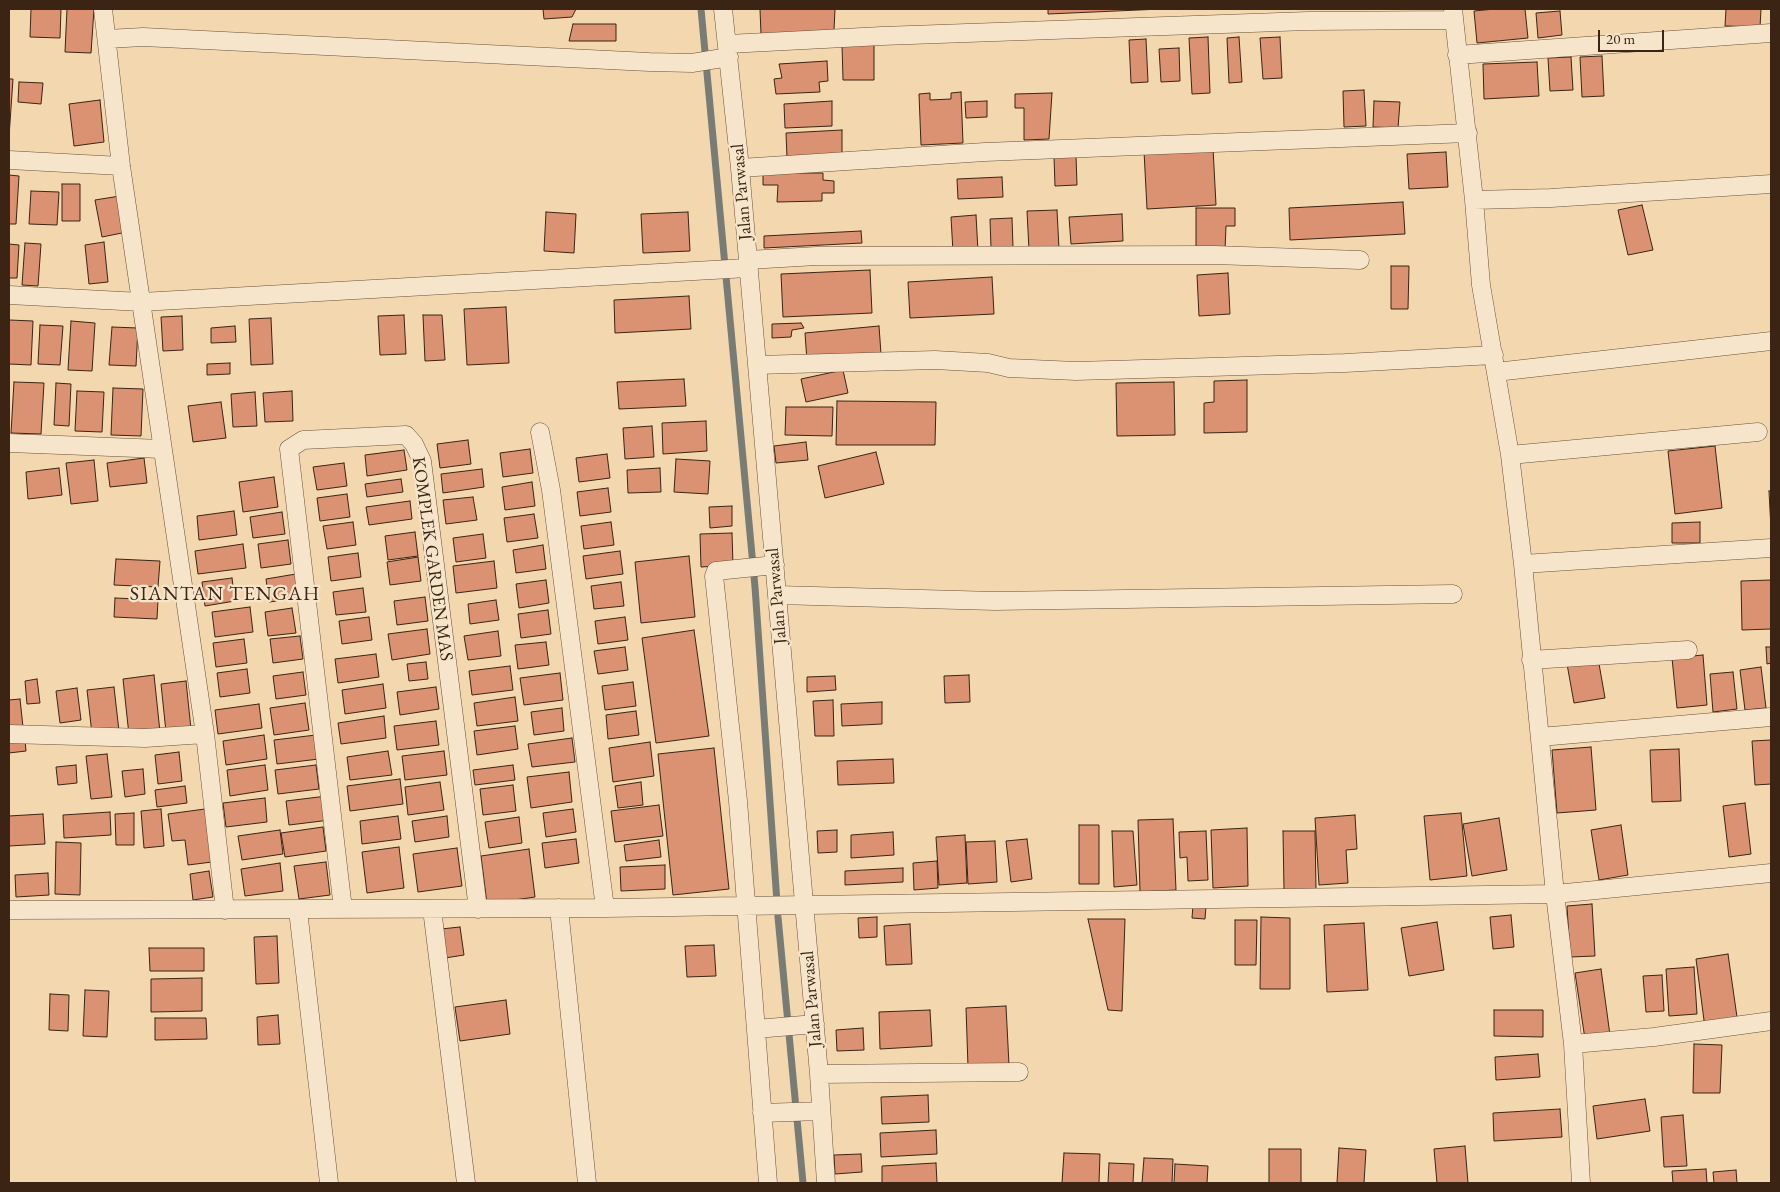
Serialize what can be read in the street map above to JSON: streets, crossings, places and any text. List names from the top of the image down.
{
  "streets": {
    "street": ["Jalan Parwasal", "KOMPLEK GARDEN MAS"]
  },
  "districts": ["SIANTAN TENGAH"],
  "scale_bar": "20 m"
}
